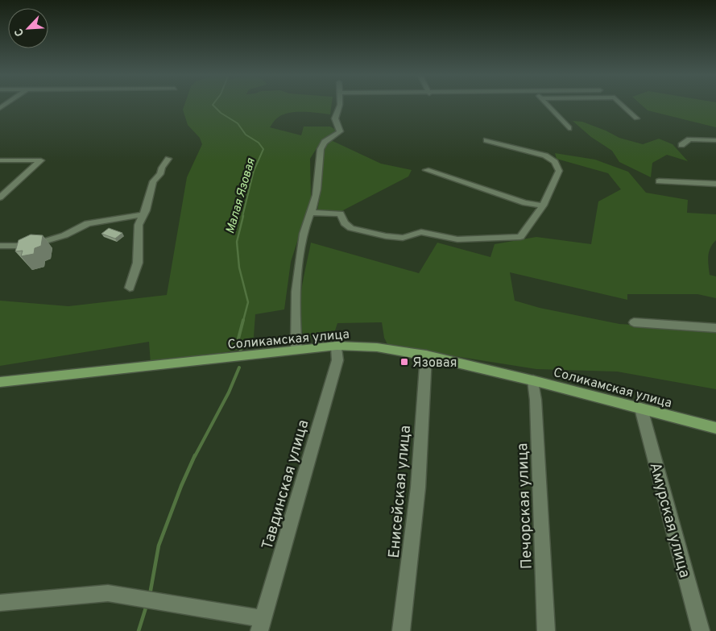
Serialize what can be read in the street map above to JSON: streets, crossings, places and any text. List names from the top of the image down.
{
  "streets": {
    "main road": ["Соликамская улица"],
    "street": [
      "Тавдинская улица",
      "Енисейская улица",
      "Печорская улица",
      "Амурская улица"
    ]
  },
  "crossings": [
    ["Соликамская улица", "Тавдинская улица"],
    ["Соликамская улица", "Енисейская улица"],
    ["Соликамская улица", "Печорская улица"],
    ["Соликамская улица", "Амурская улица"]
  ],
  "water": ["Малая Язовая"],
  "places": {
    "transit": ["Язовая"]
  },
  "north": "bottom left"
}
